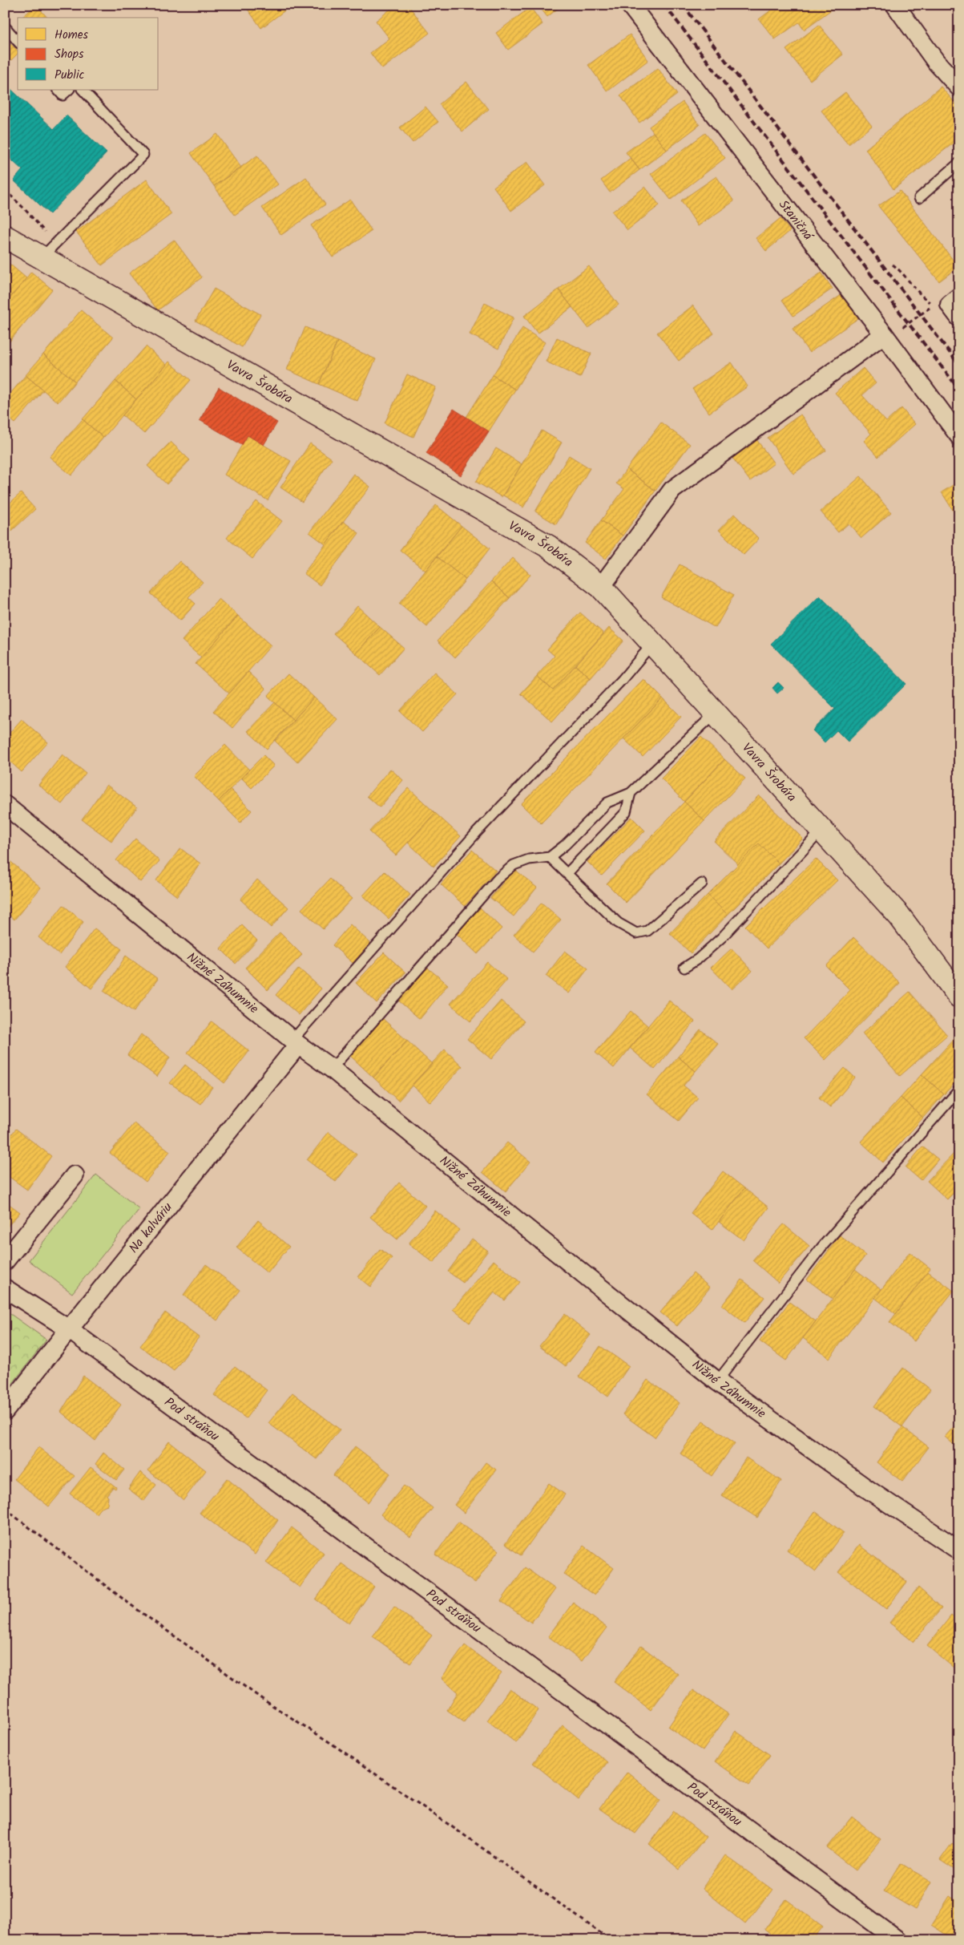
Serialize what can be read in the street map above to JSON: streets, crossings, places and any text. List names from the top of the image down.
{
  "streets": {
    "street": [
      "Staničná",
      "Vavra Šrobára",
      "Nižné Záhumnie",
      "Na kalváriu",
      "Pod stráňou"
    ]
  },
  "crossings": [
    ["Nižné Záhumnie", "Na kalváriu"],
    ["Na kalváriu", "Pod stráňou"]
  ],
  "legend": ["Homes", "Shops", "Public"]
}
